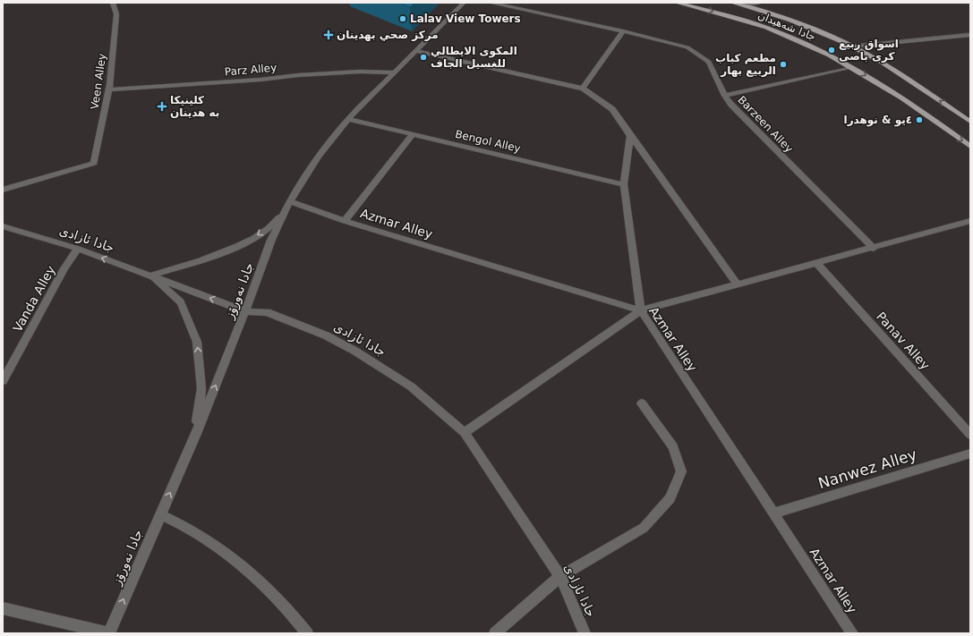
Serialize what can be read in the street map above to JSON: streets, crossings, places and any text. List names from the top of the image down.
{
  "streets": {
    "main road": ["جادا شەهیدان"],
    "street": [
      "Parz Alley",
      "Veen Alley",
      "Barzeen Alley",
      "Bengol Alley",
      "Azmar Alley",
      "جادا ئازادی",
      "جادا نەورۆز",
      "Vanda Alley",
      "Panav Alley",
      "Nanwez Alley"
    ]
  },
  "crossings": [
    ["Parz Alley", "Veen Alley"],
    ["Parz Alley", "جادا نەورۆز"],
    ["Bengol Alley", "جادا نەورۆز"],
    ["Azmar Alley", "جادا نەورۆز"],
    ["Azmar Alley", "Nanwez Alley"],
    ["جادا ئازادی", "جادا نەورۆز"],
    ["جادا ئازادی", "Vanda Alley"]
  ],
  "one_way": ["جادا نەورۆز"],
  "places": {
    "other": [
      "Lalav View Towers",
      "اسواق ربيع كرى باصى",
      "المكوى الايطالي للغسيل الجاف",
      "مطعم كباب الربيع بهار",
      "٤يو & نوهدرا"
    ],
    "health": ["مركز صحي بهدينان", "كلينيكا به هدينان"]
  }
}
